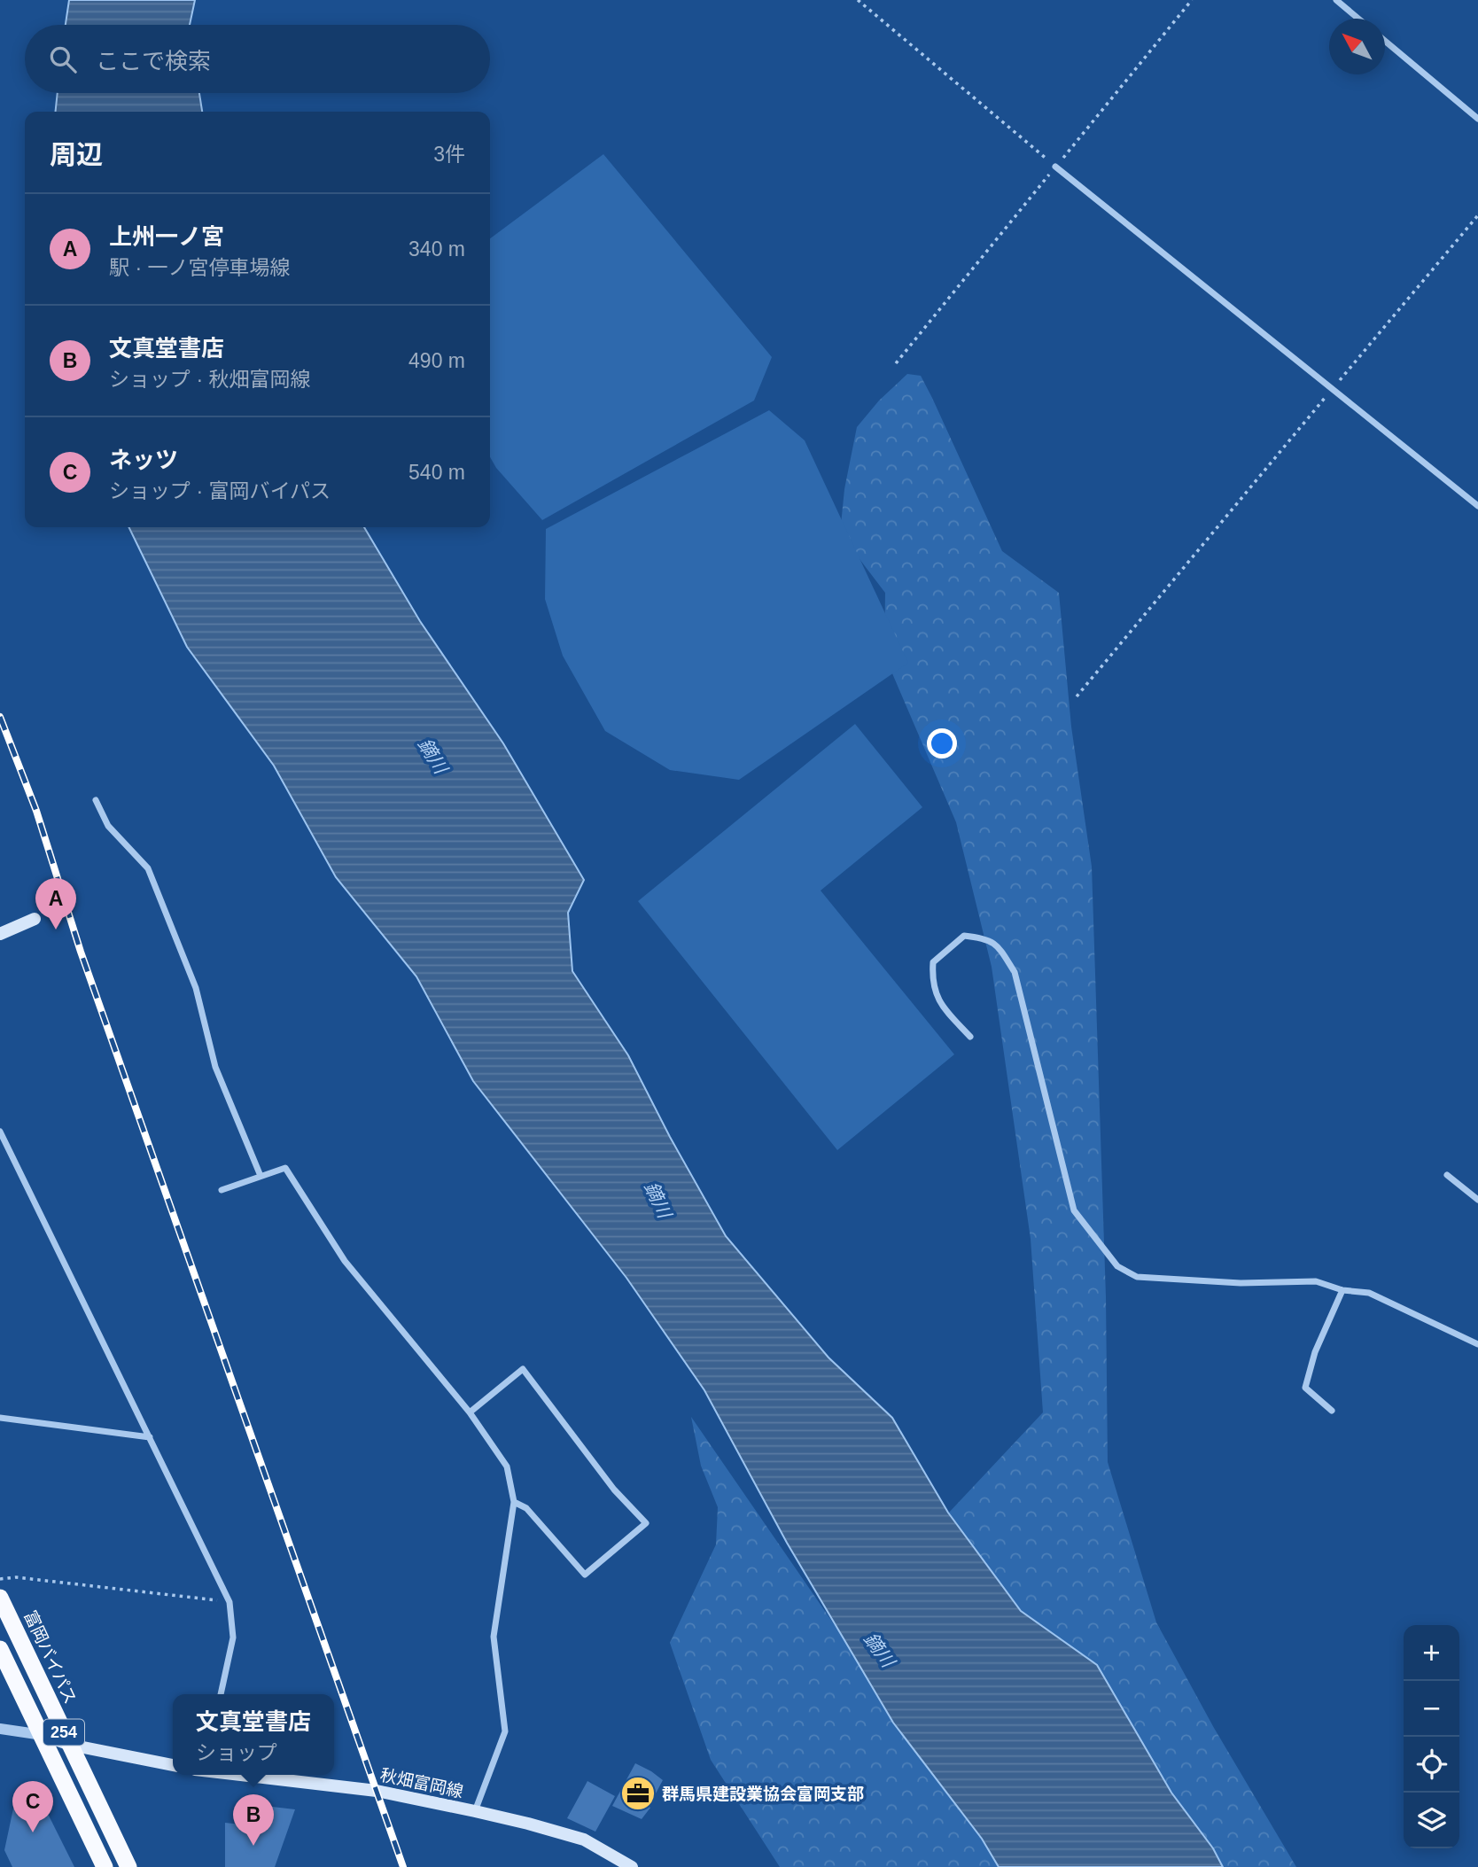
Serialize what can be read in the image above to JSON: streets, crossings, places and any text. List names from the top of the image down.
{
  "streets": {
    "highway": ["富岡バイパス", "254"],
    "main road": ["秋畑富岡線"]
  },
  "water": ["鏑川"],
  "places": {
    "office": ["群馬県建設業協会富岡支部"]
  },
  "north": "top left",
  "page": {
    "search": "ここで検索",
    "heading": ["周辺", "3件"],
    "list": [
      {
        "mark": "A",
        "name": "上州一ノ宮",
        "note": "駅 · 一ノ宮停車場線",
        "value": "340 m"
      },
      {
        "mark": "B",
        "name": "文真堂書店",
        "note": "ショップ · 秋畑富岡線",
        "value": "490 m"
      },
      {
        "mark": "C",
        "name": "ネッツ",
        "note": "ショップ · 富岡バイパス",
        "value": "540 m"
      }
    ],
    "pins": ["A", "C", "B"],
    "map_buttons": ["+", "−"],
    "popup": ["文真堂書店", "ショップ"]
  }
}
